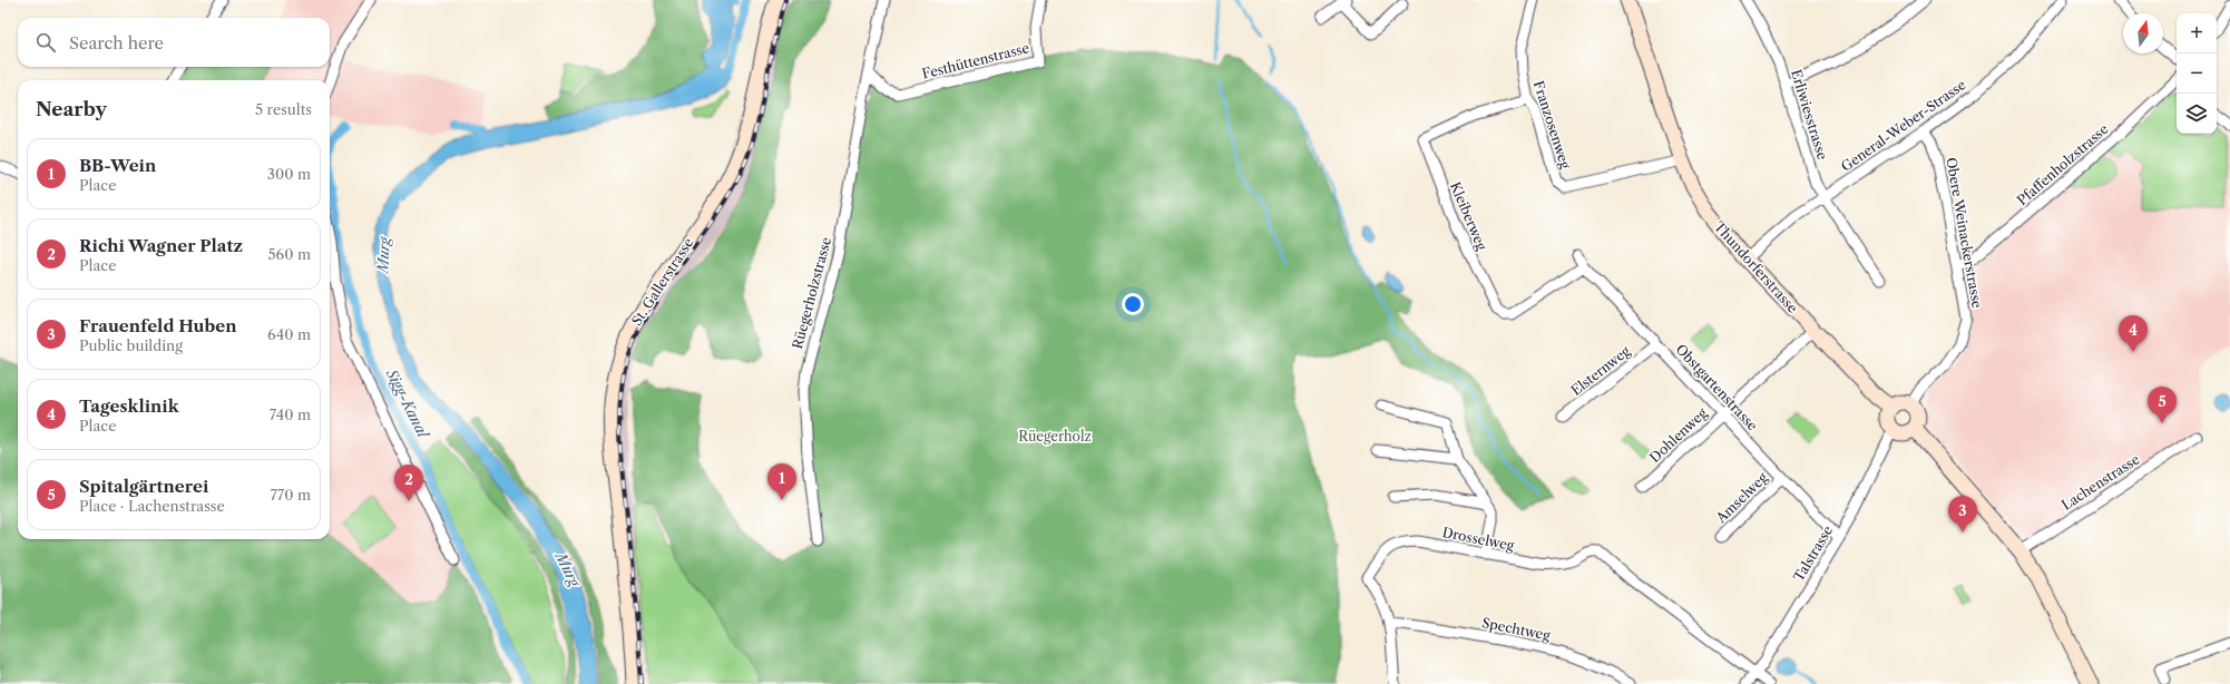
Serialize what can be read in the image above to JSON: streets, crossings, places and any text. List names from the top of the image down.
{
  "streets": {
    "street": [
      "Festhüttenstrasse",
      "Erliwiesstrasse",
      "Franzosenweg",
      "General-Weber-Strasse",
      "Pfaffenholzstrasse",
      "Kleiberweg",
      "Obere Weinackerstrasse",
      "Thundorferstrasse",
      "St. Gallerstrasse",
      "Rüegerholzstrasse",
      "Elsternweg",
      "Obstgartenstrasse",
      "Dohlenweg",
      "Lachenstrasse",
      "Amselweg",
      "Drosselweg",
      "Talstrasse",
      "Spechtweg"
    ]
  },
  "crossings": [
    ["Festhüttenstrasse", "Rüegerholzstrasse"],
    ["Erliwiesstrasse", "General-Weber-Strasse"],
    ["Franzosenweg", "Kleiberweg"],
    ["Franzosenweg", "Thundorferstrasse"],
    ["General-Weber-Strasse", "Obere Weinackerstrasse"],
    ["General-Weber-Strasse", "Thundorferstrasse"],
    ["Pfaffenholzstrasse", "Obere Weinackerstrasse"],
    ["Kleiberweg", "Obstgartenstrasse"],
    ["Obere Weinackerstrasse", "Thundorferstrasse"],
    ["Obere Weinackerstrasse", "Talstrasse"],
    ["Thundorferstrasse", "Dohlenweg"],
    ["Thundorferstrasse", "Talstrasse"],
    ["Elsternweg", "Obstgartenstrasse"],
    ["Obstgartenstrasse", "Dohlenweg"],
    ["Obstgartenstrasse", "Amselweg"],
    ["Obstgartenstrasse", "Talstrasse"],
    ["Drosselweg", "Talstrasse"],
    ["Drosselweg", "Spechtweg"]
  ],
  "water": ["Murg", "Sigg-Kanal"],
  "parks": ["Rüegerholz"],
  "north": "top",
  "page": {
    "map_buttons": ["+", "−"],
    "search": "Search here",
    "heading": ["Nearby", "5 results"],
    "list": [
      {
        "mark": "1",
        "name": "BB-Wein",
        "note": "Place",
        "value": "300 m"
      },
      {
        "mark": "2",
        "name": "Richi Wagner Platz",
        "note": "Place",
        "value": "560 m"
      },
      {
        "mark": "3",
        "name": "Frauenfeld Huben",
        "note": "Public building",
        "value": "640 m"
      },
      {
        "mark": "4",
        "name": "Tagesklinik",
        "note": "Place",
        "value": "740 m"
      },
      {
        "mark": "5",
        "name": "Spitalgärtnerei",
        "note": "Place · Lachenstrasse",
        "value": "770 m"
      }
    ],
    "pins": [
      "4",
      "5",
      "1",
      "2",
      "3"
    ]
  }
}
